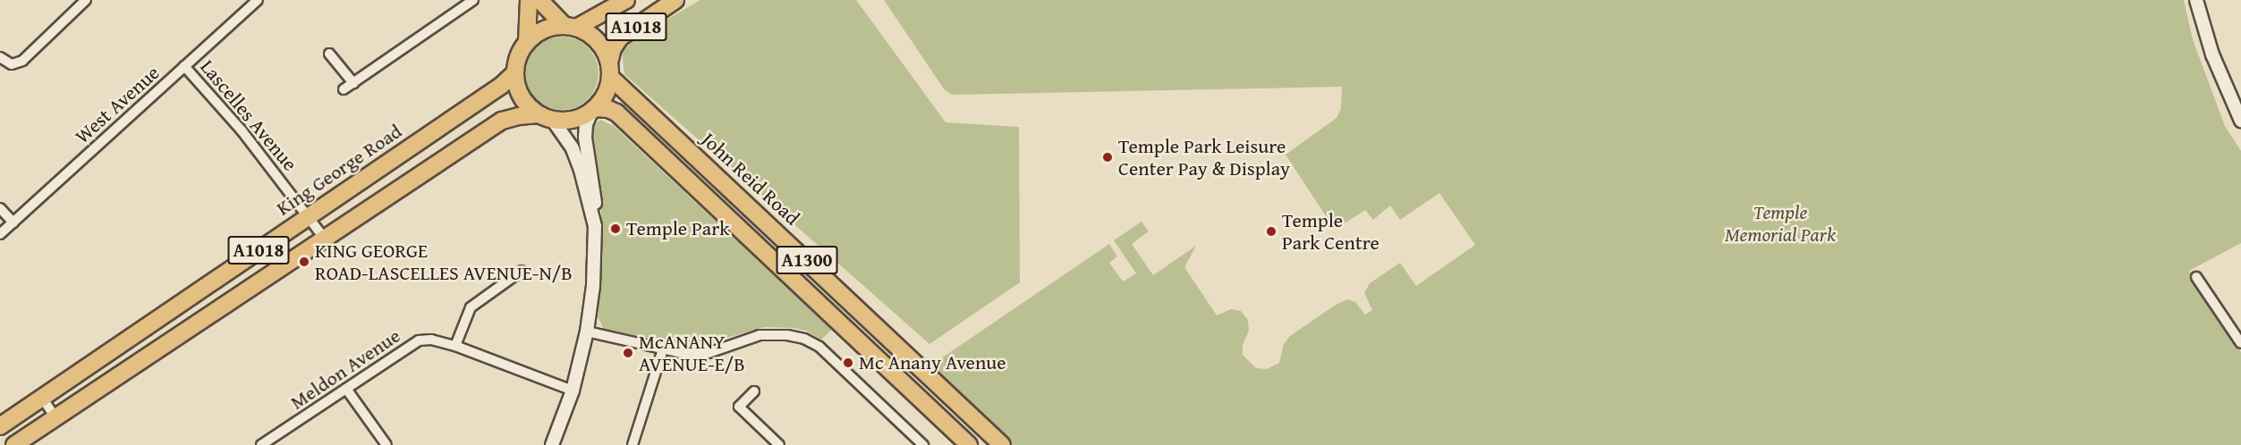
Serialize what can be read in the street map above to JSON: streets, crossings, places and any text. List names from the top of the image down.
{
  "streets": {
    "main road": [
      "A1018",
      "King George Road",
      "John Reid Road",
      "A1300"
    ],
    "street": ["West Avenue", "Lascelles Avenue", "Meldon Avenue"]
  },
  "crossings": [
    ["A1018", "Lascelles Avenue"],
    ["A1018", "King George Road"],
    ["A1018", "John Reid Road"],
    ["A1018", "A1300"],
    ["West Avenue", "Lascelles Avenue"],
    ["Lascelles Avenue", "King George Road"],
    ["King George Road", "John Reid Road"],
    ["King George Road", "A1300"],
    ["John Reid Road", "A1300"]
  ],
  "parks": ["Temple Memorial Park"],
  "places": [
    "Temple Park Leisure Center Pay & Display",
    "Temple Park",
    "Temple Park Centre",
    "KING GEORGE ROAD-LASCELLES AVENUE-N/B",
    "McANANY AVENUE-E/B",
    "Mc Anany Avenue"
  ]
}
